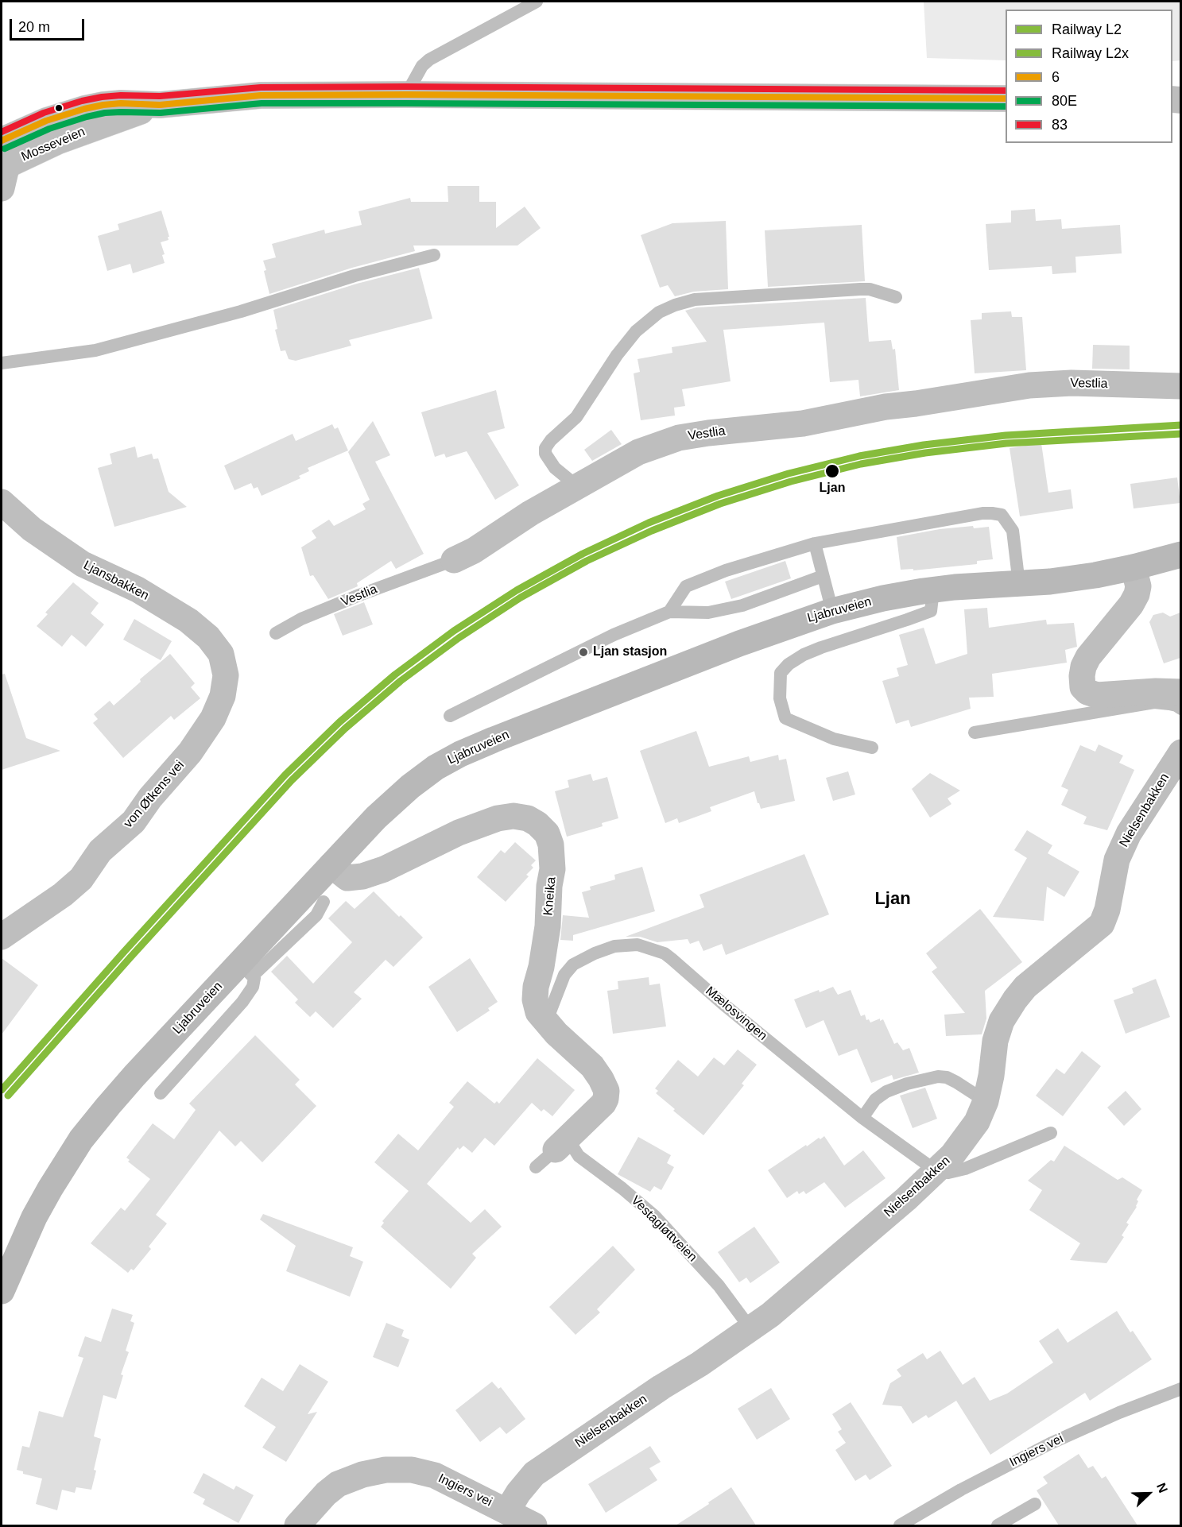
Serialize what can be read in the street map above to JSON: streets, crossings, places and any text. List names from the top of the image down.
{
  "streets": {
    "main road": [
      "Mosseveien",
      "Vestlia",
      "Ljansbakken",
      "von Øtkens vei",
      "Nielsenbakken",
      "Kneika",
      "Ingiers vei"
    ],
    "street": ["Ljabruveien"],
    "lane": ["Mælosvingen", "Vestagløttveien"]
  },
  "crossings": [
    ["Ljansbakken", "von Øtkens vei"],
    ["Ljabruveien", "Kneika"],
    ["Nielsenbakken", "Mælosvingen"],
    ["Nielsenbakken", "Vestagløttveien"],
    ["Nielsenbakken", "Ingiers vei"],
    ["Kneika", "Mælosvingen"],
    ["Kneika", "Vestagløttveien"]
  ],
  "districts": ["Ljan"],
  "places": ["Ljan", "Ljan stasjon"],
  "lines": [
    "transit line 83",
    "transit line 6",
    "transit line 80E",
    "rail line L2",
    "rail line L2x"
  ],
  "legend": [
    "Railway L2",
    "Railway L2x",
    "6",
    "80E",
    "83"
  ],
  "scale_bar": "20 m",
  "north": "top right"
}
